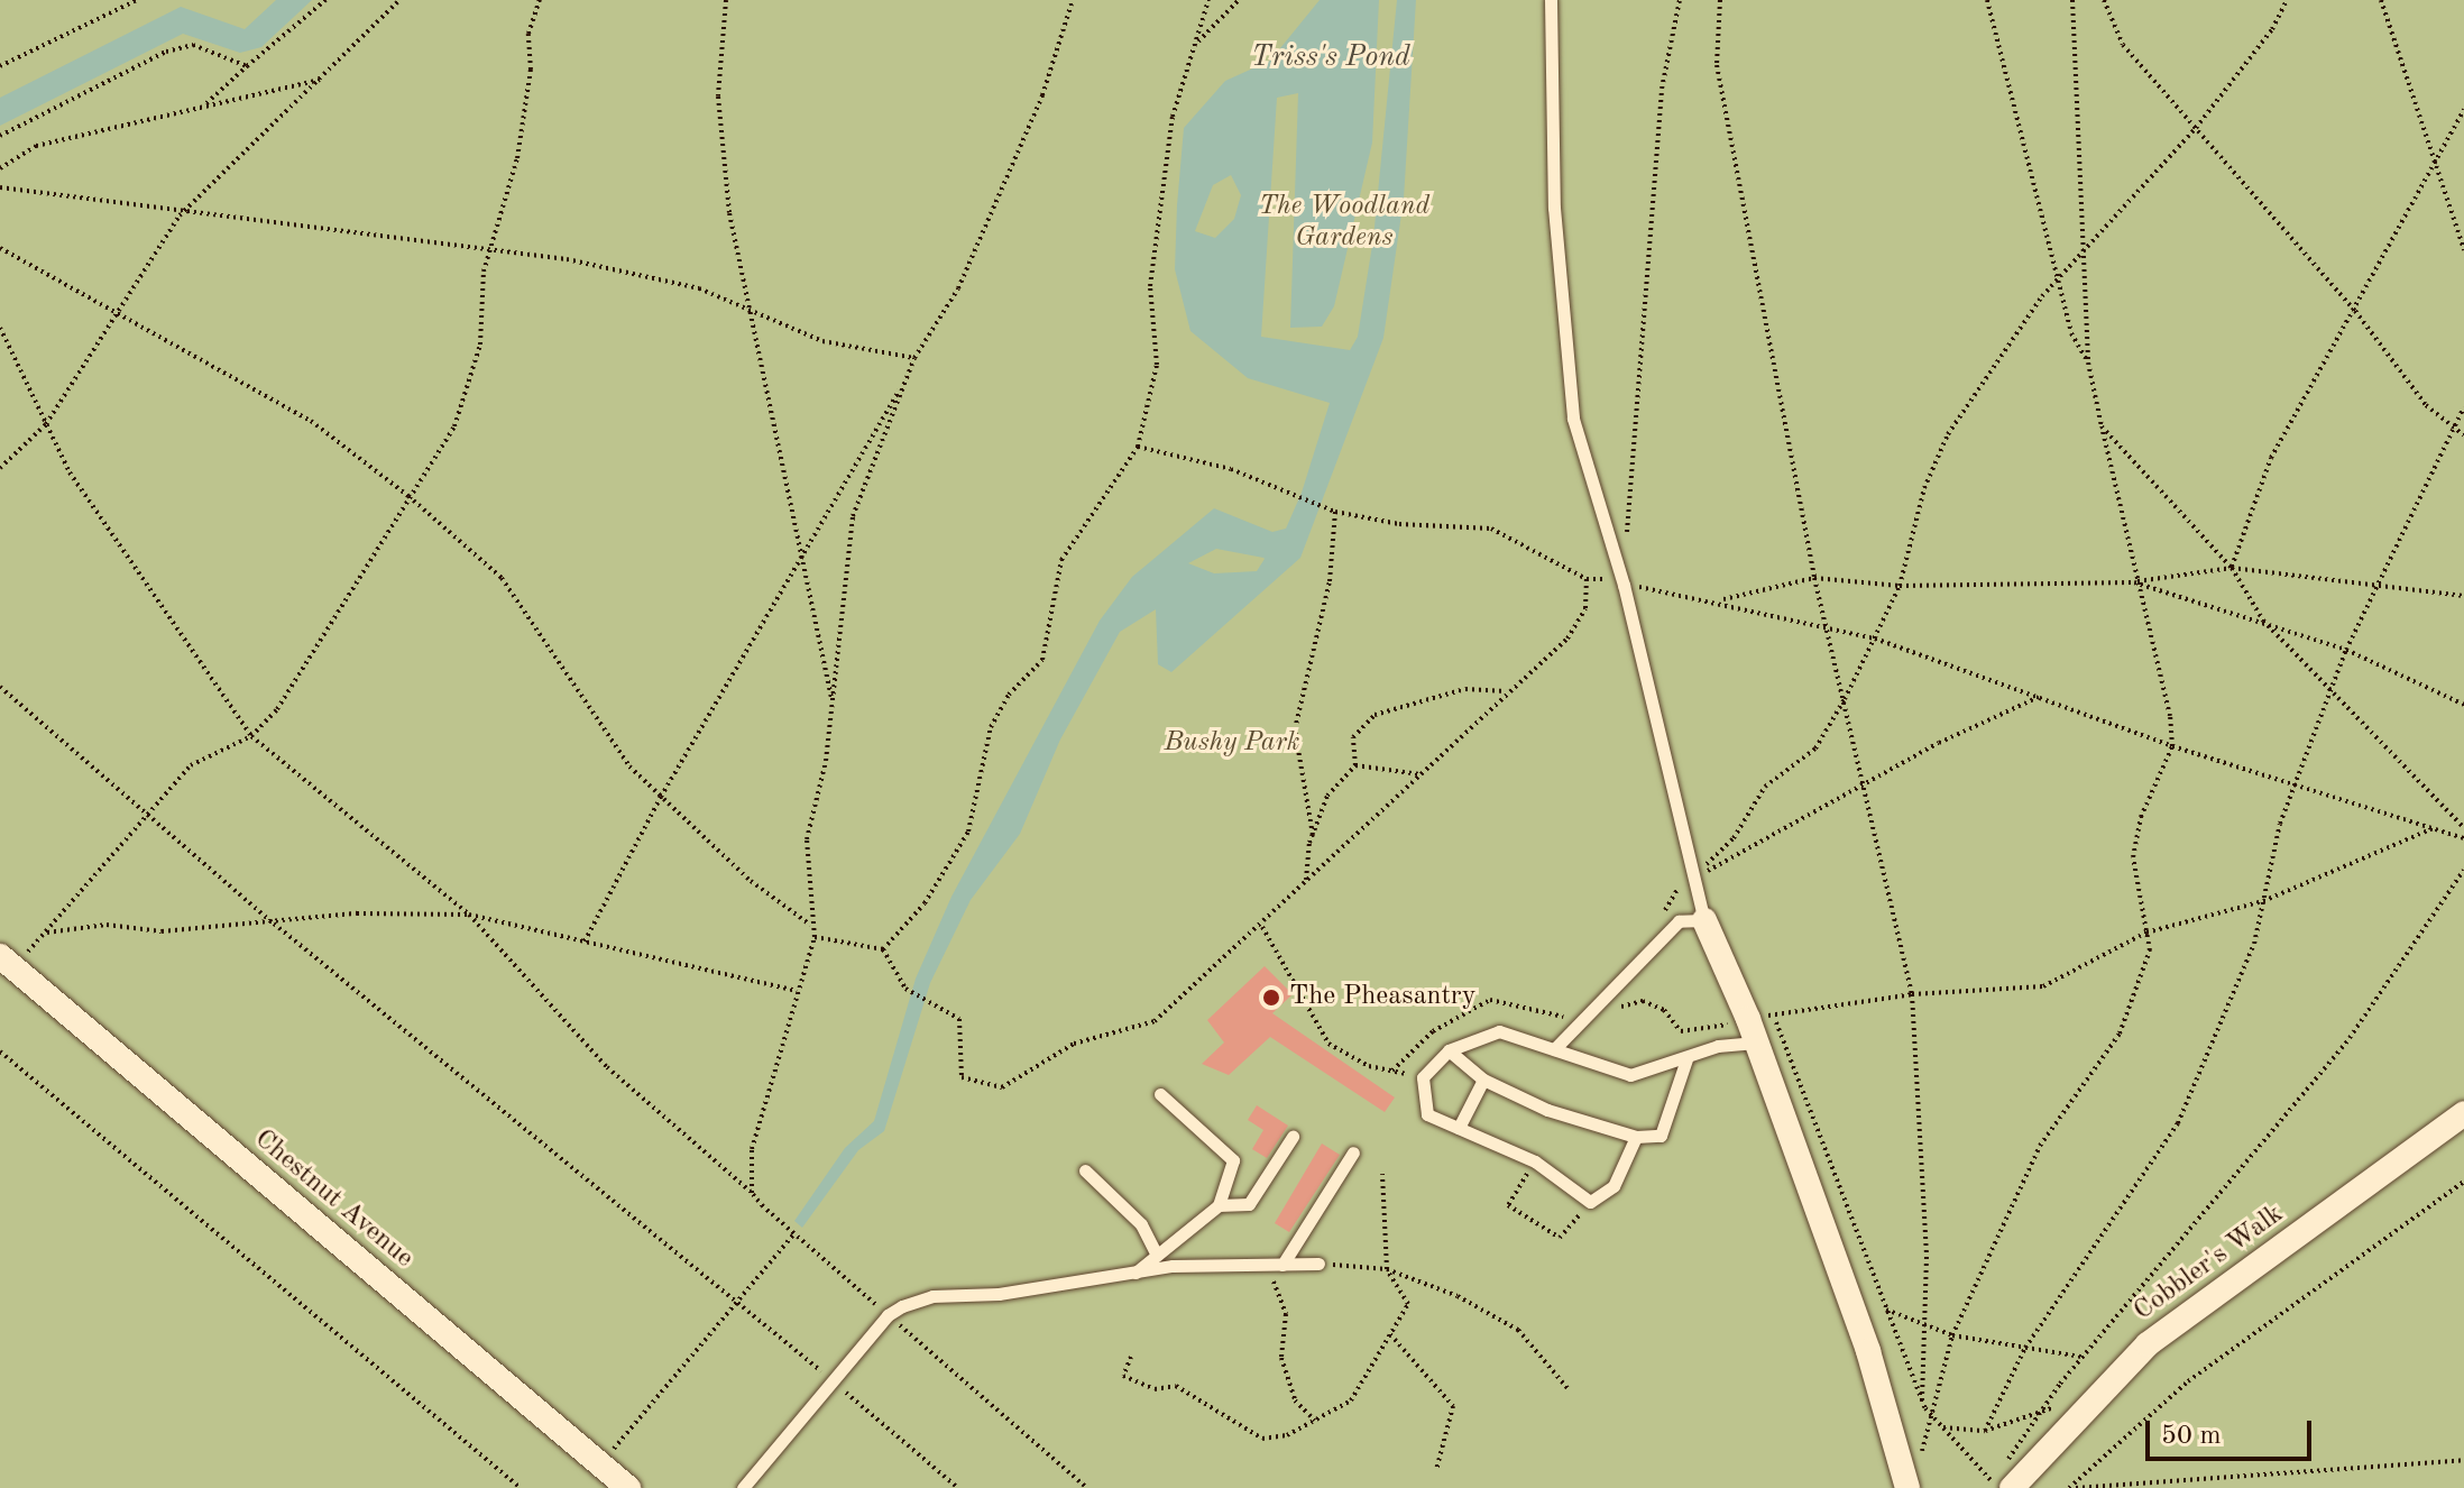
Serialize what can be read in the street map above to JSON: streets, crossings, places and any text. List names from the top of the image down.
{
  "streets": {
    "street": ["Chestnut Avenue", "Cobbler's Walk"]
  },
  "water": ["Triss's Pond"],
  "parks": ["The Woodland Gardens", "Bushy Park"],
  "places": ["The Pheasantry"],
  "scale_bar": "50 m"
}
